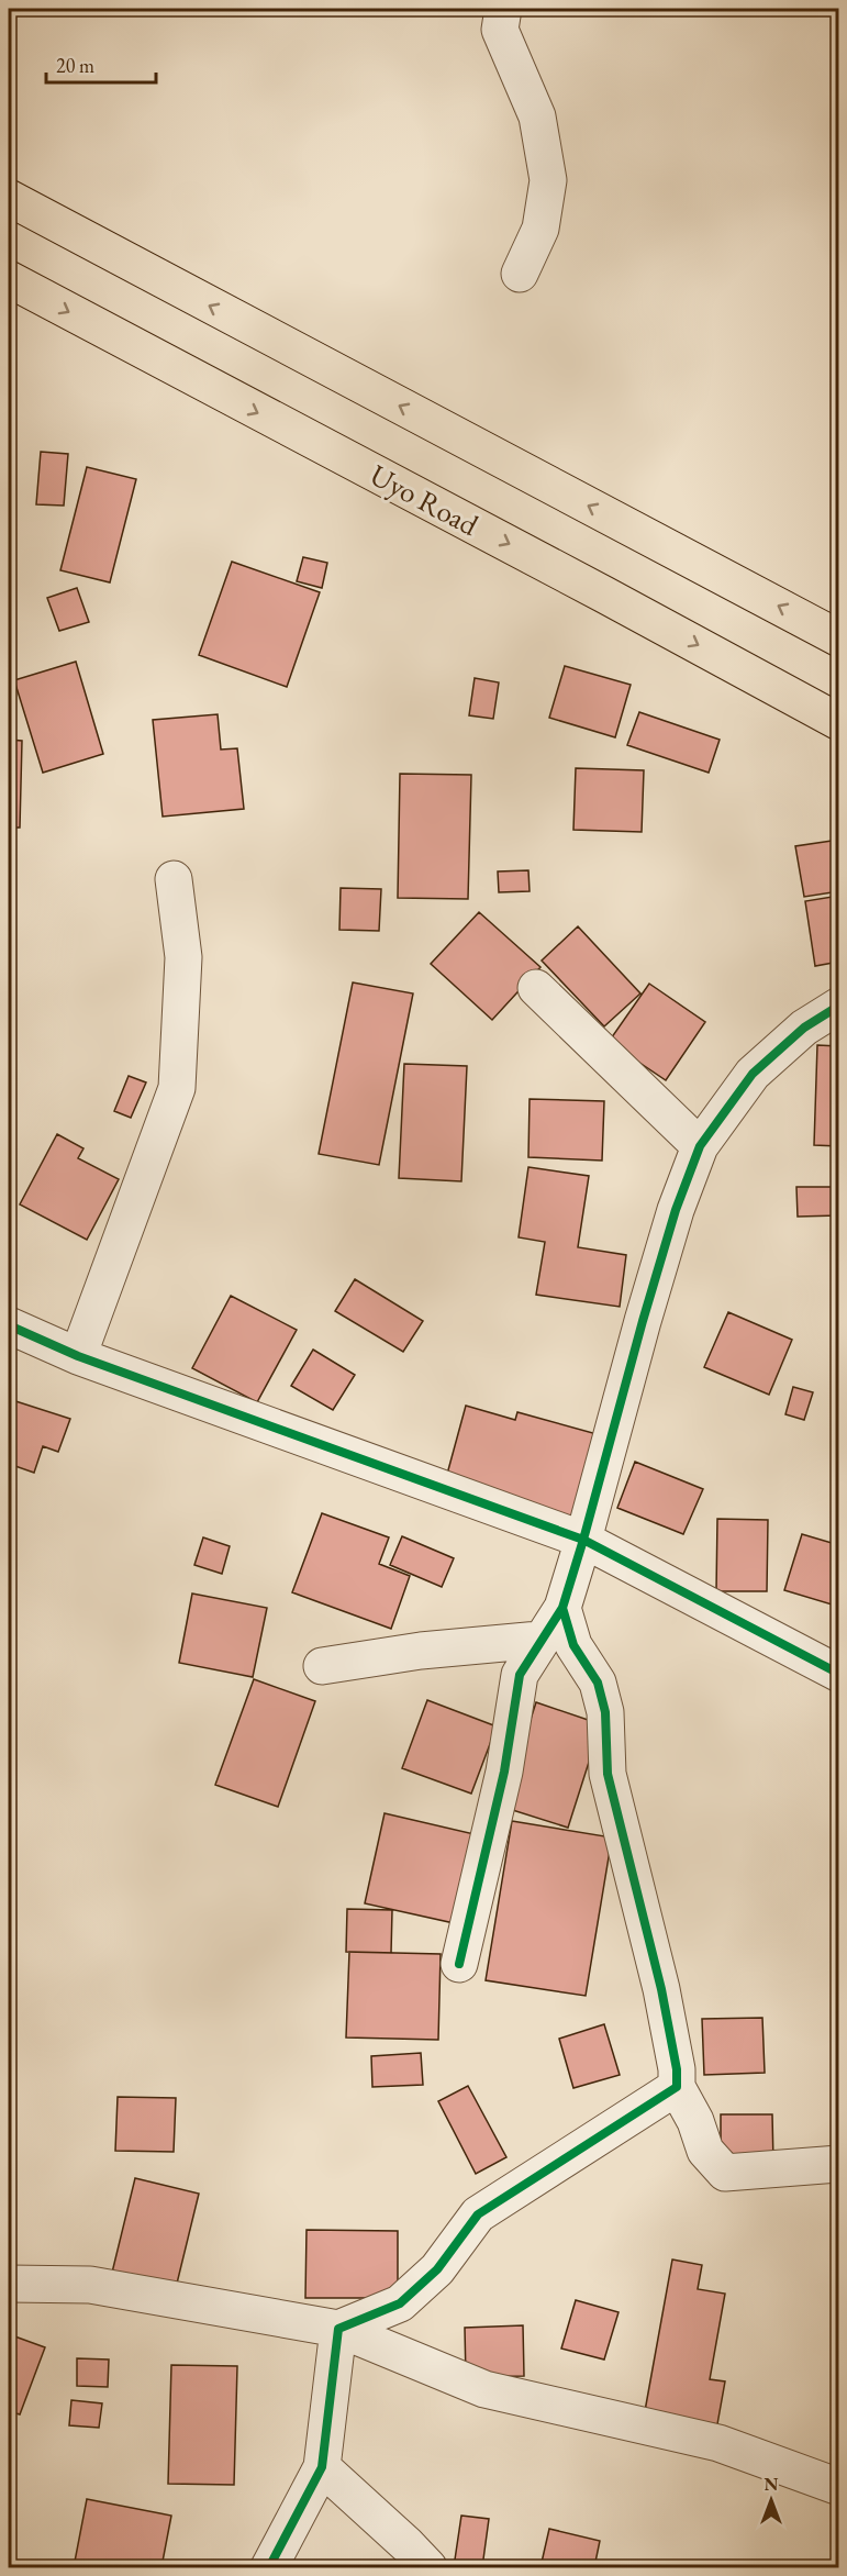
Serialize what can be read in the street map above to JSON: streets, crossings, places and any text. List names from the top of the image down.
{
  "streets": {
    "highway": ["Uyo Road"]
  },
  "scale_bar": "20 m",
  "north": "top"
}
